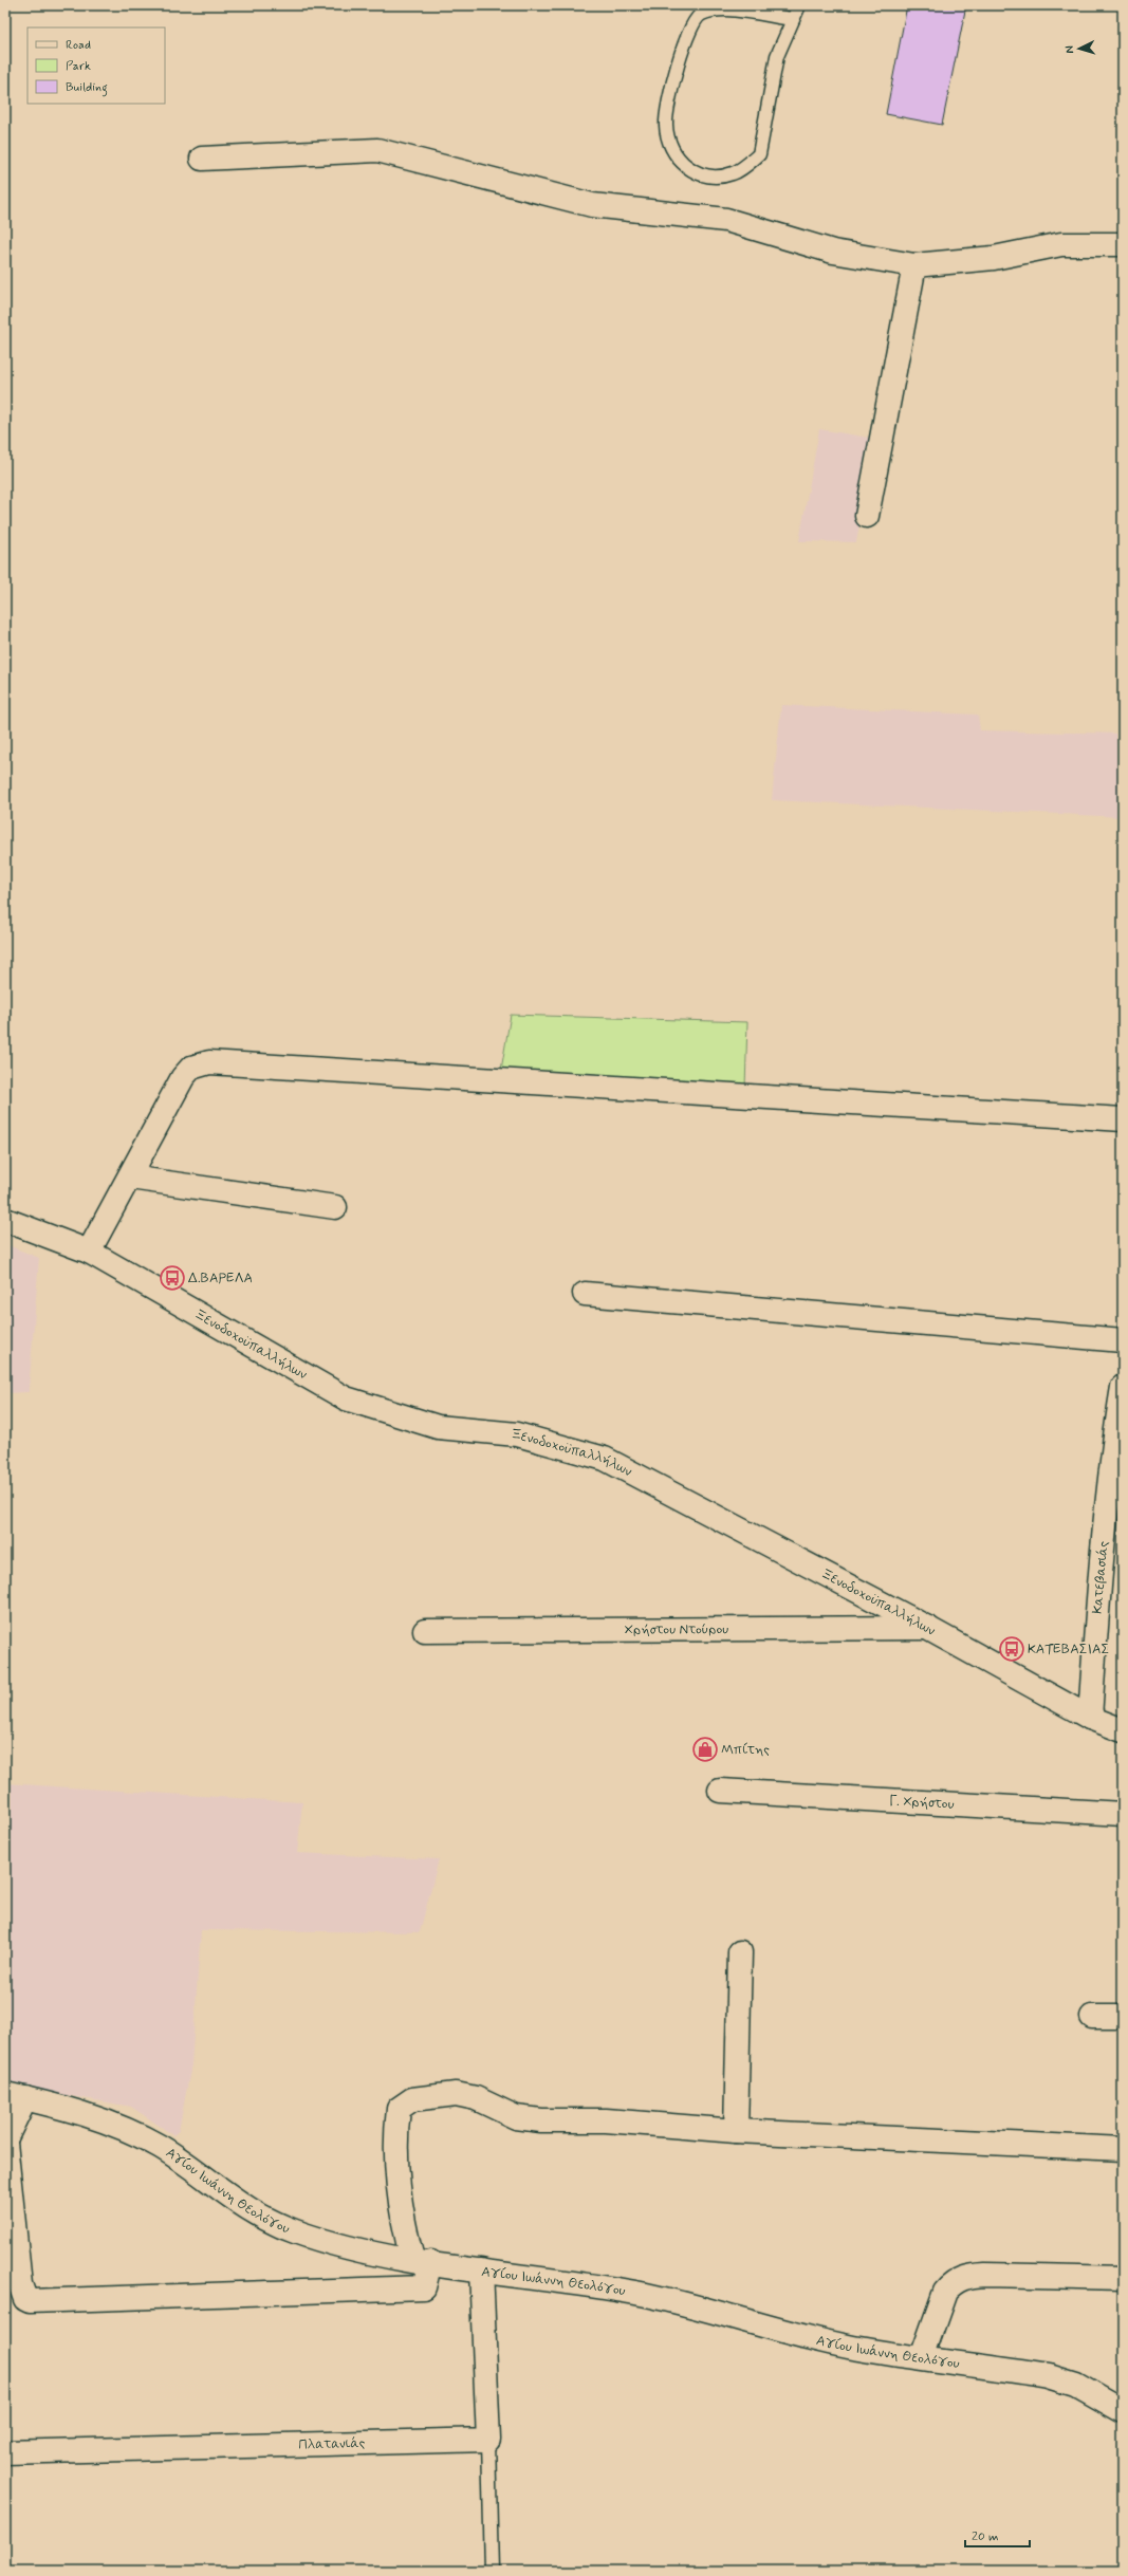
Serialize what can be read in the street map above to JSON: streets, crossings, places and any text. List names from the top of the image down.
{
  "streets": {
    "street": [
      "Ξενοδοχοϋπαλλήλων",
      "Κατεβασιάς",
      "Χρήστου Ντούρου",
      "Γ. Χρήστου",
      "Αγίου Ιωάννη Θεολόγου",
      "Πλατανιάς"
    ]
  },
  "crossings": [
    ["Ξενοδοχοϋπαλλήλων", "Κατεβασιάς"],
    ["Ξενοδοχοϋπαλλήλων", "Χρήστου Ντούρου"]
  ],
  "places": {
    "bus stop": ["Δ.ΒΑΡΕΛΑ", "ΚΑΤΕΒΑΣΙΑΣ"],
    "shop": ["Μπίτης"]
  },
  "legend": ["Road", "Park", "Building"],
  "scale_bar": "20 m",
  "north": "left"
}
